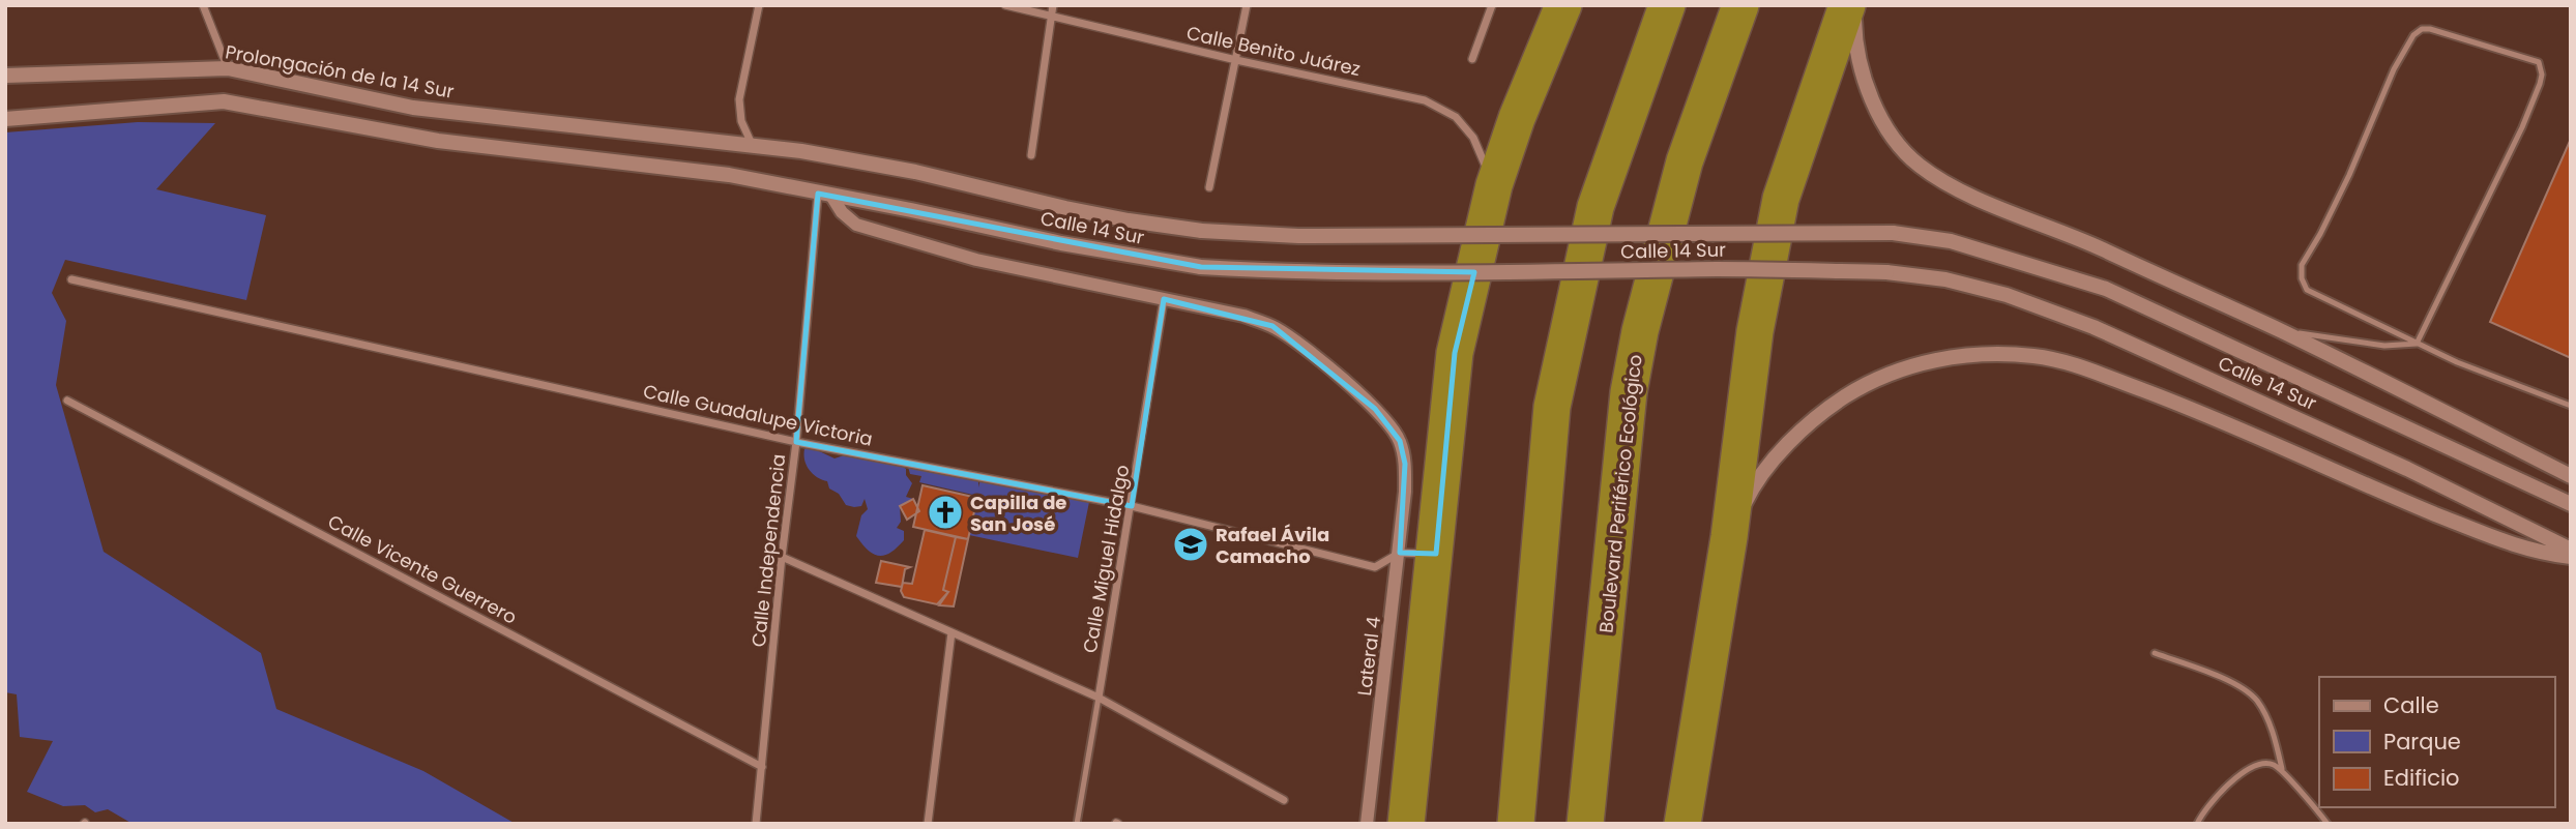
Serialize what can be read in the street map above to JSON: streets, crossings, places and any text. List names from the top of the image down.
{
  "streets": {
    "highway": ["Boulevard Periférico Ecológico"],
    "main road": ["Prolongación de la 14 Sur", "Calle 14 Sur"],
    "street": [
      "Calle Benito Juárez",
      "Calle Guadalupe Victoria",
      "Calle Independencia",
      "Calle Miguel Hidalgo",
      "Calle Vicente Guerrero",
      "Lateral 4"
    ]
  },
  "crossings": [
    ["Prolongación de la 14 Sur", "Calle 14 Sur"],
    ["Calle 14 Sur", "Calle Independencia"],
    ["Calle 14 Sur", "Lateral 4"],
    ["Calle Guadalupe Victoria", "Calle Independencia"],
    ["Calle Guadalupe Victoria", "Calle Miguel Hidalgo"],
    ["Calle Guadalupe Victoria", "Lateral 4"],
    ["Calle Independencia", "Calle Vicente Guerrero"],
    ["Calle Independencia", "Lateral 4"],
    ["Calle Miguel Hidalgo", "Lateral 4"]
  ],
  "places": {
    "church": ["Capilla de San José"],
    "school or university": ["Rafael Ávila Camacho"]
  },
  "legend": ["Calle", "Parque", "Edificio"]
}
